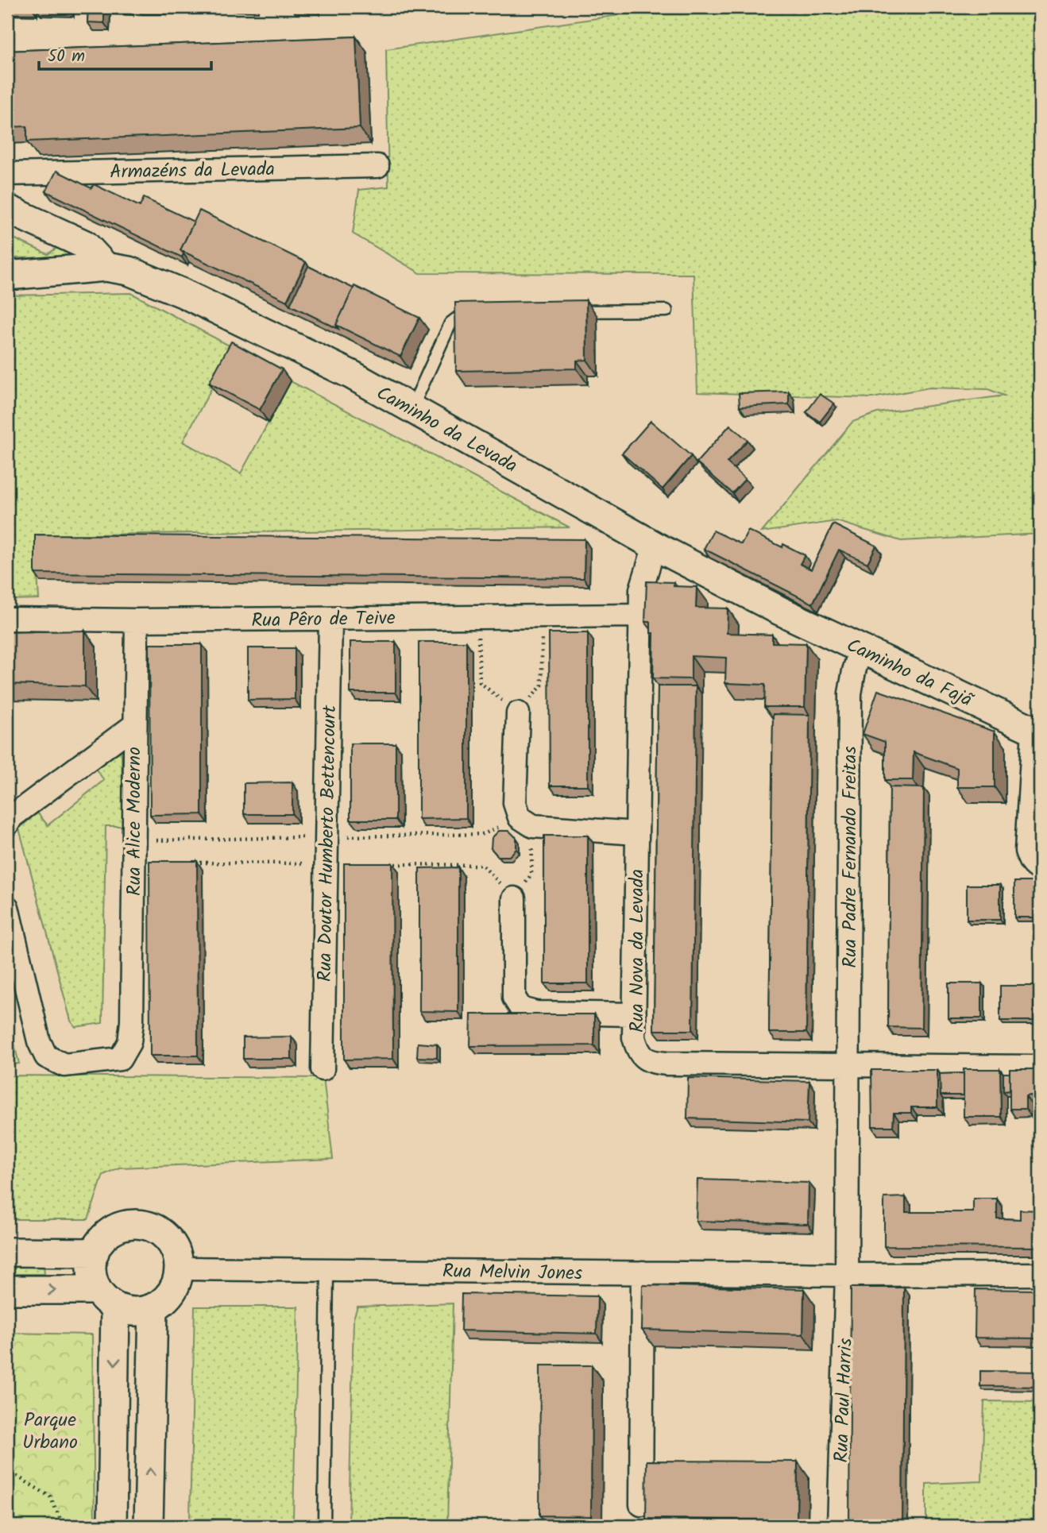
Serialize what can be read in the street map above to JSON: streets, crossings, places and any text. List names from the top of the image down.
{
  "streets": {
    "street": [
      "Armazéns da Levada",
      "Caminho da Levada",
      "Rua Pêro de Teive",
      "Caminho da Fajã",
      "Rua Alice Moderno",
      "Rua Doutor Humberto Bettencourt",
      "Rua Padre Fernando Freitas",
      "Rua Nova da Levada",
      "Rua Melvin Jones",
      "Rua Paul Harris"
    ]
  },
  "crossings": [
    ["Caminho da Levada", "Caminho da Fajã"],
    ["Caminho da Levada", "Rua Nova da Levada"],
    ["Rua Pêro de Teive", "Rua Alice Moderno"],
    ["Rua Pêro de Teive", "Rua Doutor Humberto Bettencourt"],
    ["Rua Pêro de Teive", "Rua Nova da Levada"],
    ["Caminho da Fajã", "Rua Padre Fernando Freitas"],
    ["Rua Padre Fernando Freitas", "Rua Nova da Levada"],
    ["Rua Padre Fernando Freitas", "Rua Melvin Jones"],
    ["Rua Padre Fernando Freitas", "Rua Paul Harris"],
    ["Rua Melvin Jones", "Rua Paul Harris"]
  ],
  "parks": ["Parque Urbano"],
  "scale_bar": "50 m"
}
